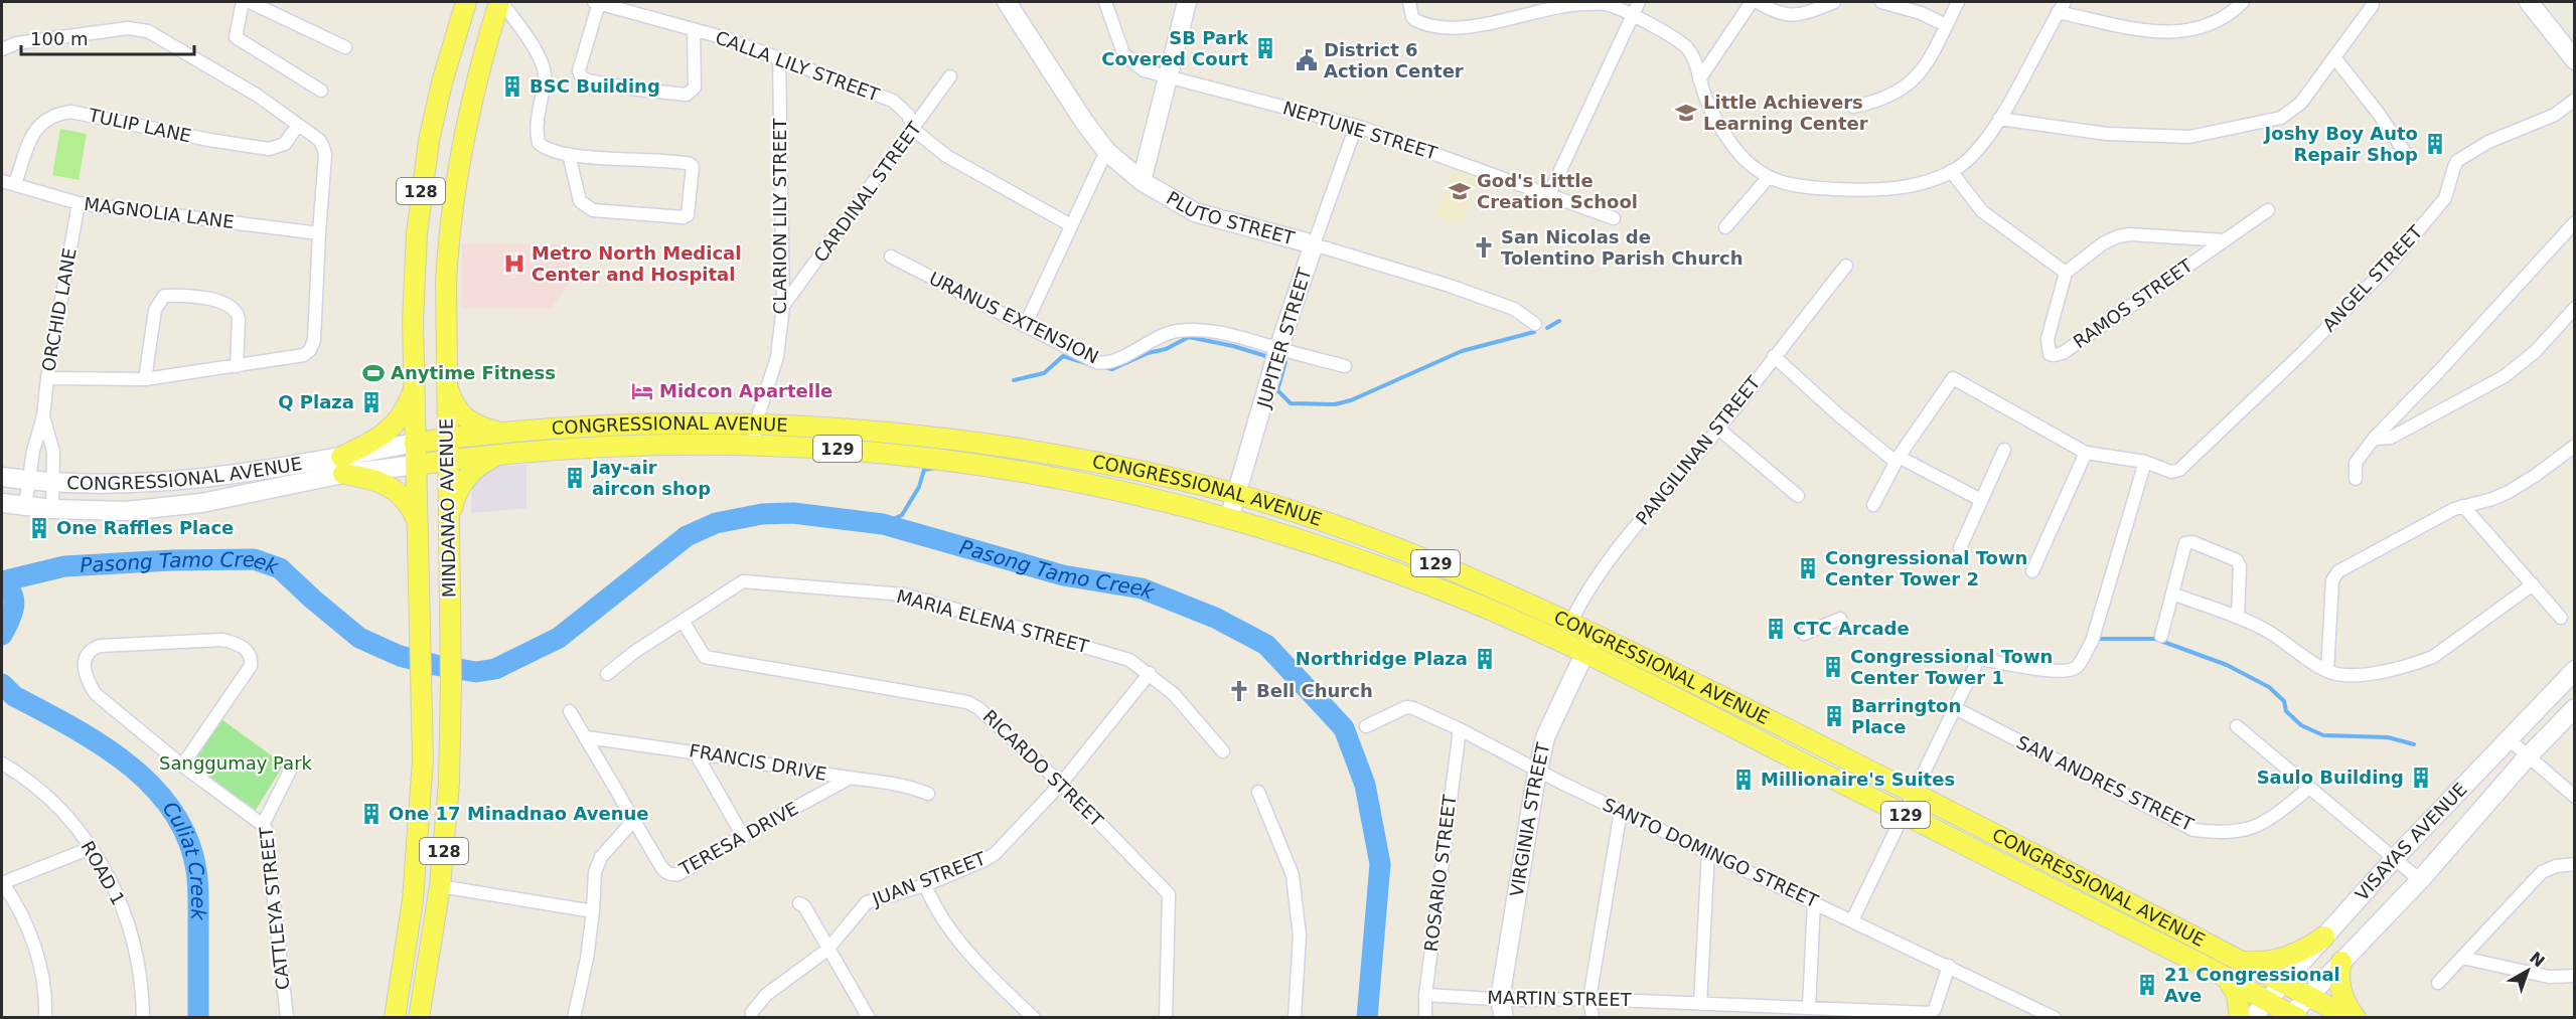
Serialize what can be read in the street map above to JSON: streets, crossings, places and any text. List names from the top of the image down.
{
  "streets": {
    "main road": [
      "128",
      "PLUTO STREET",
      "JUPITER STREET",
      "CONGRESSIONAL AVENUE",
      "129",
      "MINDANAO AVENUE",
      "VIRGINIA STREET",
      "VISAYAS AVENUE"
    ],
    "street": [
      "CALLA LILY STREET",
      "TULIP LANE",
      "NEPTUNE STREET",
      "CARDINAL STREET",
      "MAGNOLIA LANE",
      "CLARION LILY STREET",
      "ANGEL STREET",
      "RAMOS STREET",
      "ORCHID LANE",
      "URANUS EXTENSION",
      "PANGILINAN STREET",
      "MARIA ELENA STREET",
      "FRANCIS DRIVE",
      "RICARDO STREET",
      "SAN ANDRES STREET",
      "TERESA DRIVE",
      "SANTO DOMINGO STREET",
      "ROAD 1",
      "ROSARIO STREET",
      "JUAN STREET",
      "CATTLEYA STREET",
      "MARTIN STREET"
    ]
  },
  "crossings": [
    ["CALLA LILY STREET", "CARDINAL STREET"],
    ["CALLA LILY STREET", "CLARION LILY STREET"],
    ["TULIP LANE", "MAGNOLIA LANE"],
    ["NEPTUNE STREET", "JUPITER STREET"],
    ["CARDINAL STREET", "CLARION LILY STREET"],
    ["MAGNOLIA LANE", "ORCHID LANE"],
    ["CLARION LILY STREET", "CONGRESSIONAL AVENUE"],
    ["PLUTO STREET", "JUPITER STREET"],
    ["ORCHID LANE", "CONGRESSIONAL AVENUE"],
    ["URANUS EXTENSION", "JUPITER STREET"],
    ["JUPITER STREET", "CONGRESSIONAL AVENUE"],
    ["CONGRESSIONAL AVENUE", "129"],
    ["CONGRESSIONAL AVENUE", "PANGILINAN STREET"],
    ["CONGRESSIONAL AVENUE", "MINDANAO AVENUE"],
    ["CONGRESSIONAL AVENUE", "VIRGINIA STREET"],
    ["CONGRESSIONAL AVENUE", "VISAYAS AVENUE"],
    ["129", "VISAYAS AVENUE"],
    ["MARIA ELENA STREET", "RICARDO STREET"],
    ["MARIA ELENA STREET", "JUAN STREET"],
    ["FRANCIS DRIVE", "TERESA DRIVE"],
    ["RICARDO STREET", "JUAN STREET"],
    ["VIRGINIA STREET", "SANTO DOMINGO STREET"],
    ["VIRGINIA STREET", "MARTIN STREET"],
    ["SANTO DOMINGO STREET", "ROSARIO STREET"],
    ["SANTO DOMINGO STREET", "MARTIN STREET"],
    ["ROSARIO STREET", "MARTIN STREET"]
  ],
  "water": ["Pasong Tamo Creek", "Culiat Creek"],
  "parks": ["Sanggumay Park"],
  "places": {
    "building": [
      "SB Park Covered Court",
      "BSC Building",
      "Joshy Boy Auto Repair Shop",
      "Q Plaza",
      "Jay-air aircon shop",
      "One Raffles Place",
      "Congressional Town Center Tower 2",
      "CTC Arcade",
      "Northridge Plaza",
      "Congressional Town Center Tower 1",
      "Barrington Place",
      "Saulo Building",
      "Millionaire's Suites",
      "One 17 Minadnao Avenue",
      "21 Congressional Ave"
    ],
    "public building": ["District 6 Action Center"],
    "school or university": ["Little Achievers Learning Center", "God's Little Creation School"],
    "church": ["San Nicolas de Tolentino Parish Church", "Bell Church"],
    "hospital": ["Metro North Medical Center and Hospital"],
    "sports": ["Anytime Fitness"],
    "hotel": ["Midcon Apartelle"]
  },
  "scale_bar": "100 m",
  "north": "top right"
}
